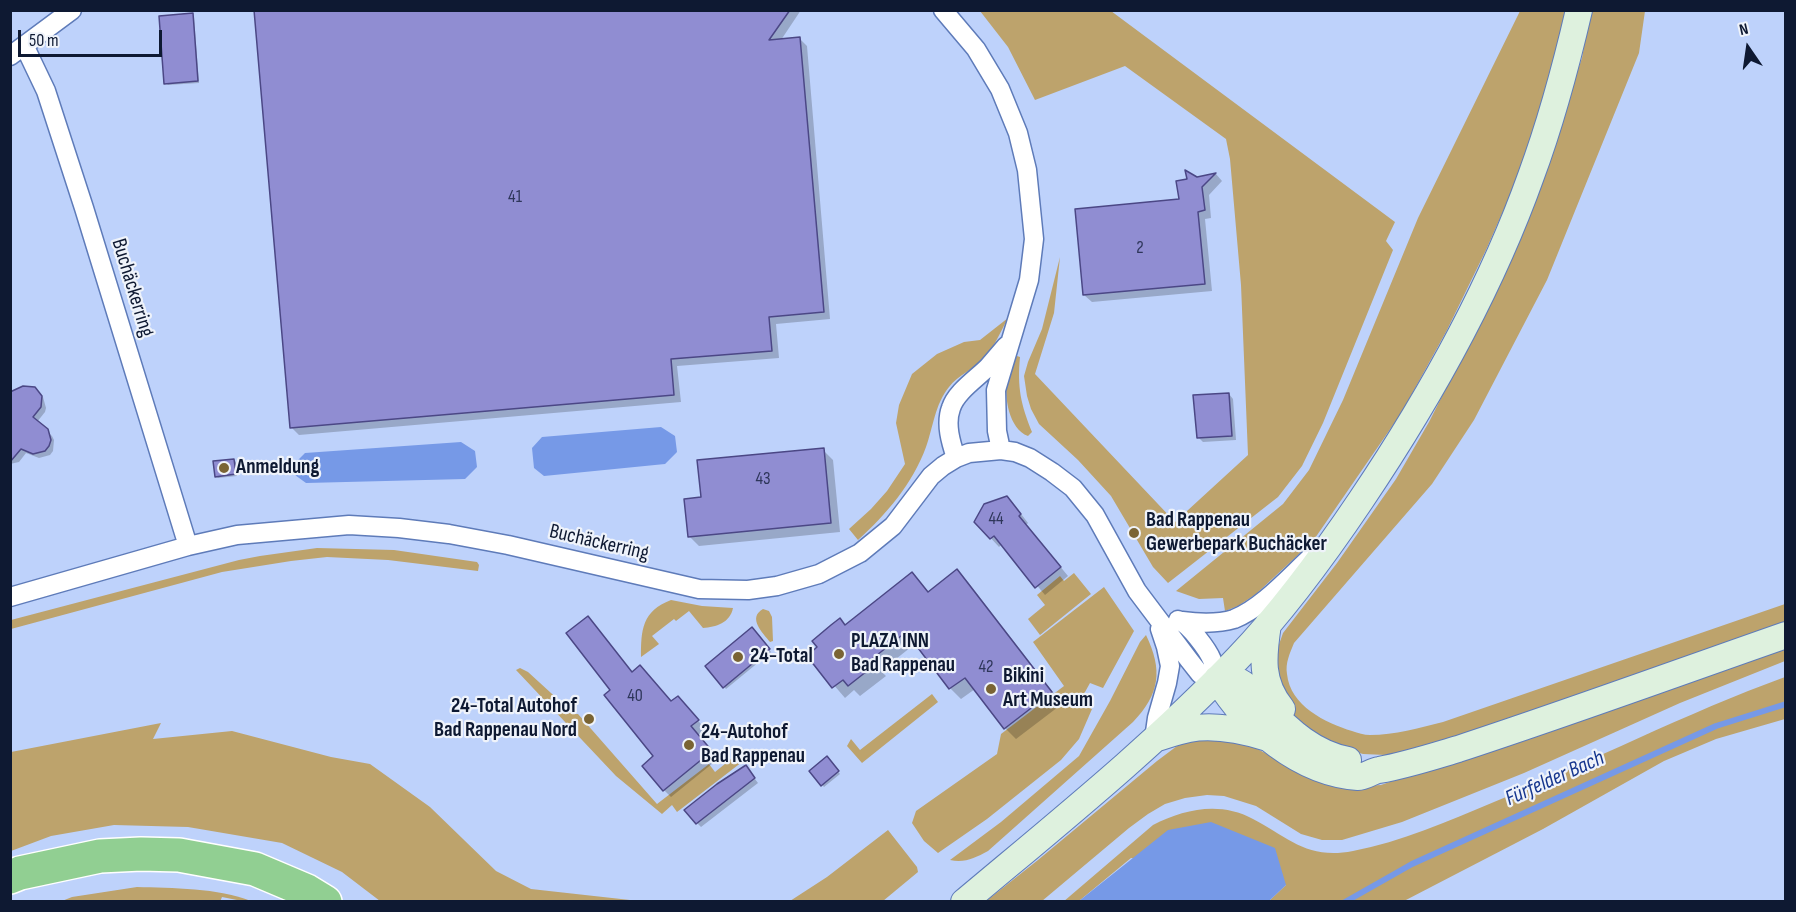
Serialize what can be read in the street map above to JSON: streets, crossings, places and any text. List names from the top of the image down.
{
  "streets": {
    "street": ["Buchäckerring"]
  },
  "water": ["Fürfelder Bach"],
  "places": [
    "Anmeldung",
    "Bad Rappenau Gewerbepark Buchäcker",
    "PLAZA INN Bad Rappenau",
    "24-Total",
    "Bikini Art Museum",
    "24-Total Autohof Bad Rappenau Nord",
    "24-Autohof Bad Rappenau"
  ],
  "house_numbers": [
    "41",
    "2",
    "43",
    "44",
    "42",
    "40"
  ],
  "scale_bar": "50 m",
  "north": "top"
}
